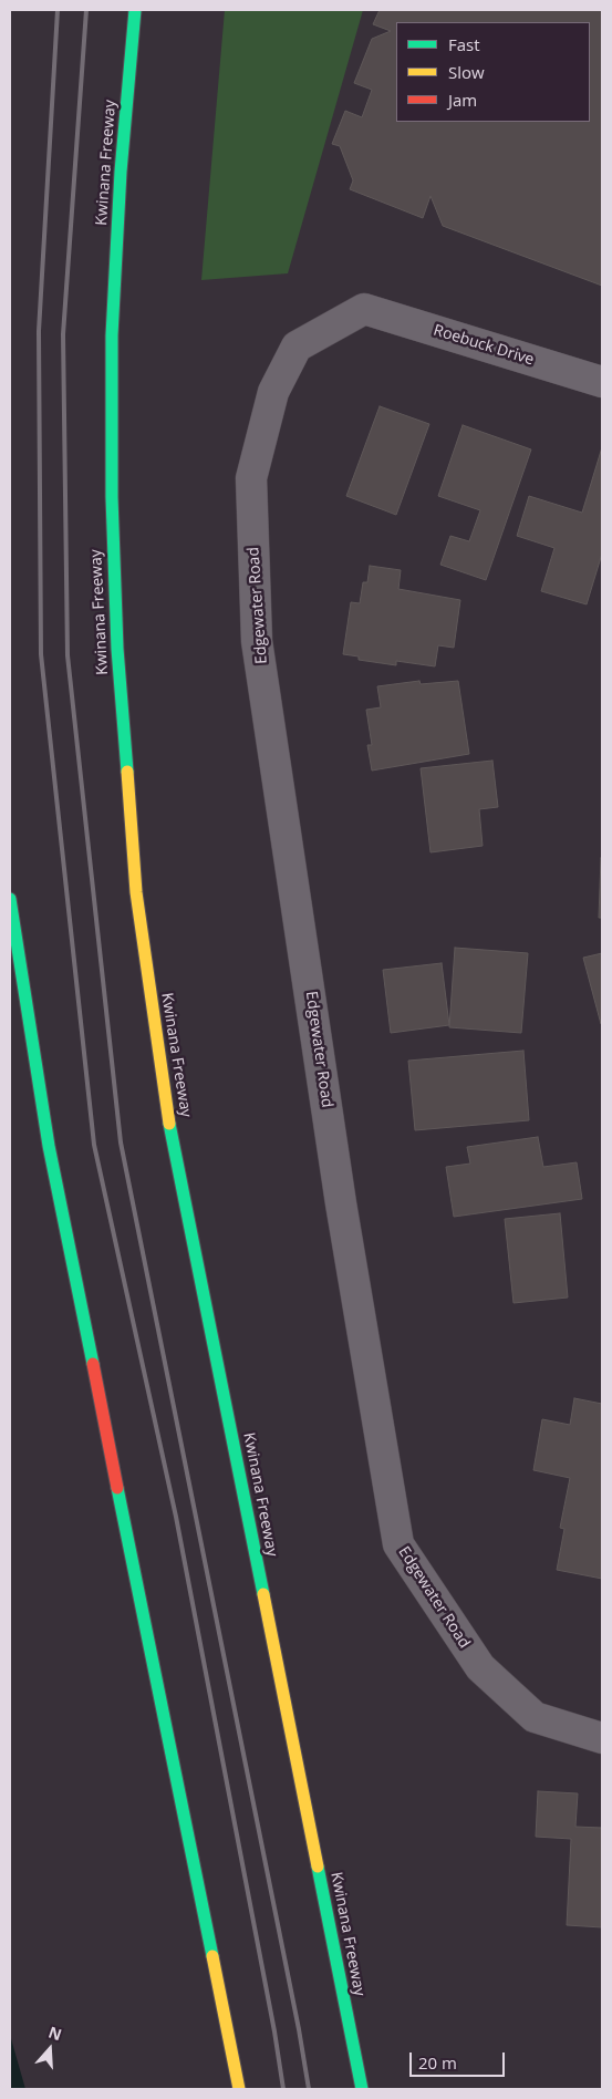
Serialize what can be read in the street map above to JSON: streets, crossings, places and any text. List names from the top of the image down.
{
  "streets": {
    "highway": ["Kwinana Freeway"],
    "street": ["Roebuck Drive", "Edgewater Road"]
  },
  "crossings": [
    ["Roebuck Drive", "Edgewater Road"]
  ],
  "legend": ["Fast", "Slow", "Jam"],
  "scale_bar": "20 m",
  "north": "top"
}
